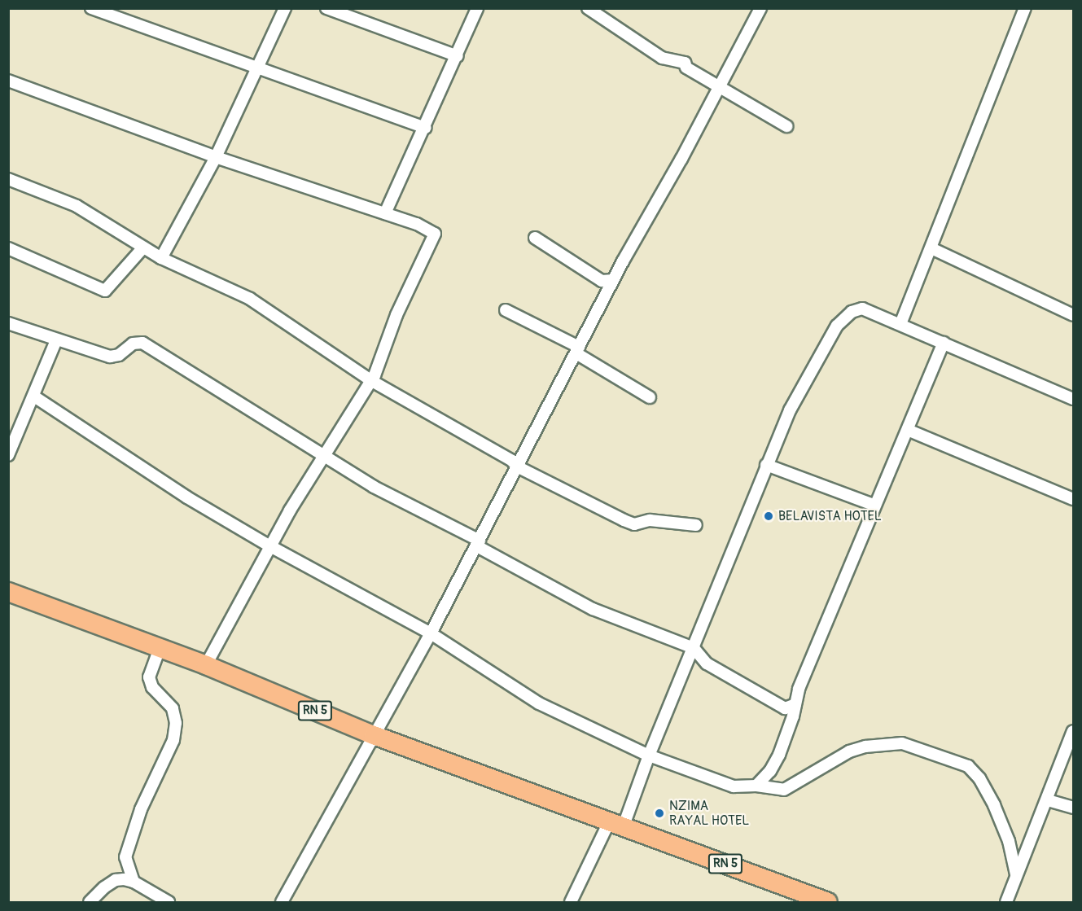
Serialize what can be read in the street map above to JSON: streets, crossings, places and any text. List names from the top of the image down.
{
  "streets": {
    "main road": ["RN 5"]
  },
  "places": ["BELAVISTA HOTEL", "NZIMA RAYAL HOTEL"]
}
